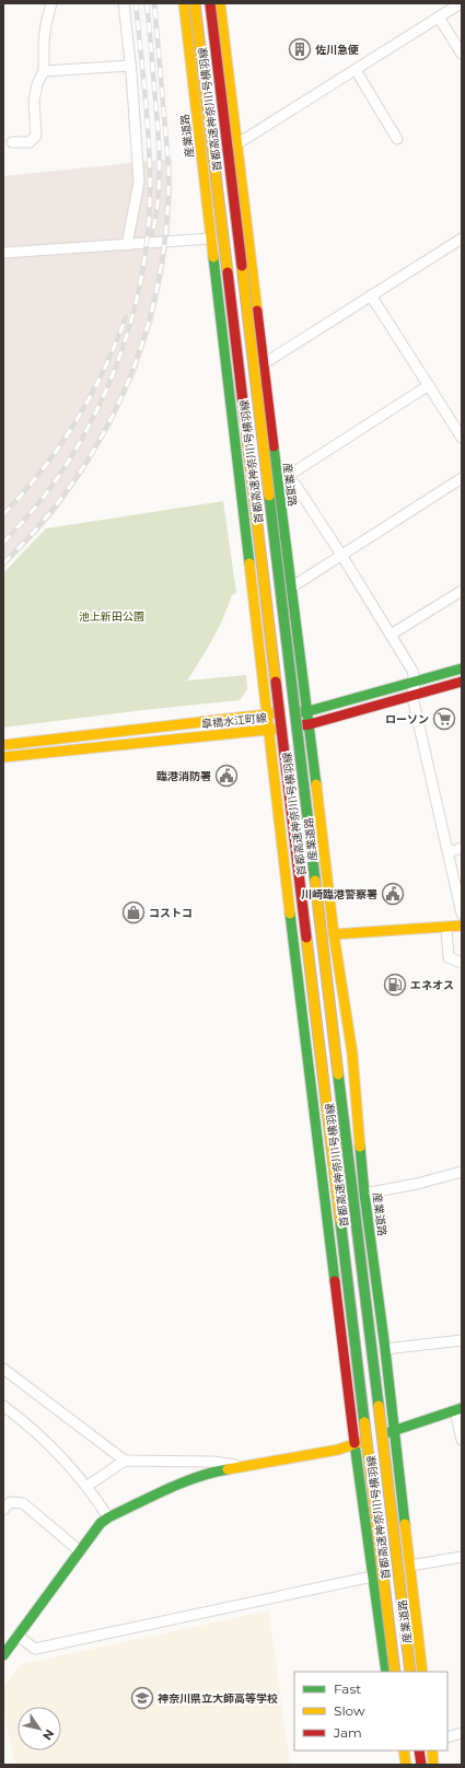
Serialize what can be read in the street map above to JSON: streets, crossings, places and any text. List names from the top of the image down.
{
  "streets": {
    "main road": ["首都高速神奈川1号横羽線", "産業道路", "皐橋水江町線"]
  },
  "crossings": [
    ["産業道路", "皐橋水江町線"]
  ],
  "parks": ["池上新田公園"],
  "places": {
    "building": ["佐川急便"],
    "supermarket": ["ローソン"],
    "public building": ["臨港消防署", "川崎臨港警察署"],
    "shop": ["コストコ"],
    "fuel station": ["エネオス"],
    "school or university": ["神奈川県立大師高等学校"]
  },
  "legend": ["Fast", "Slow", "Jam"],
  "north": "bottom right"
}
